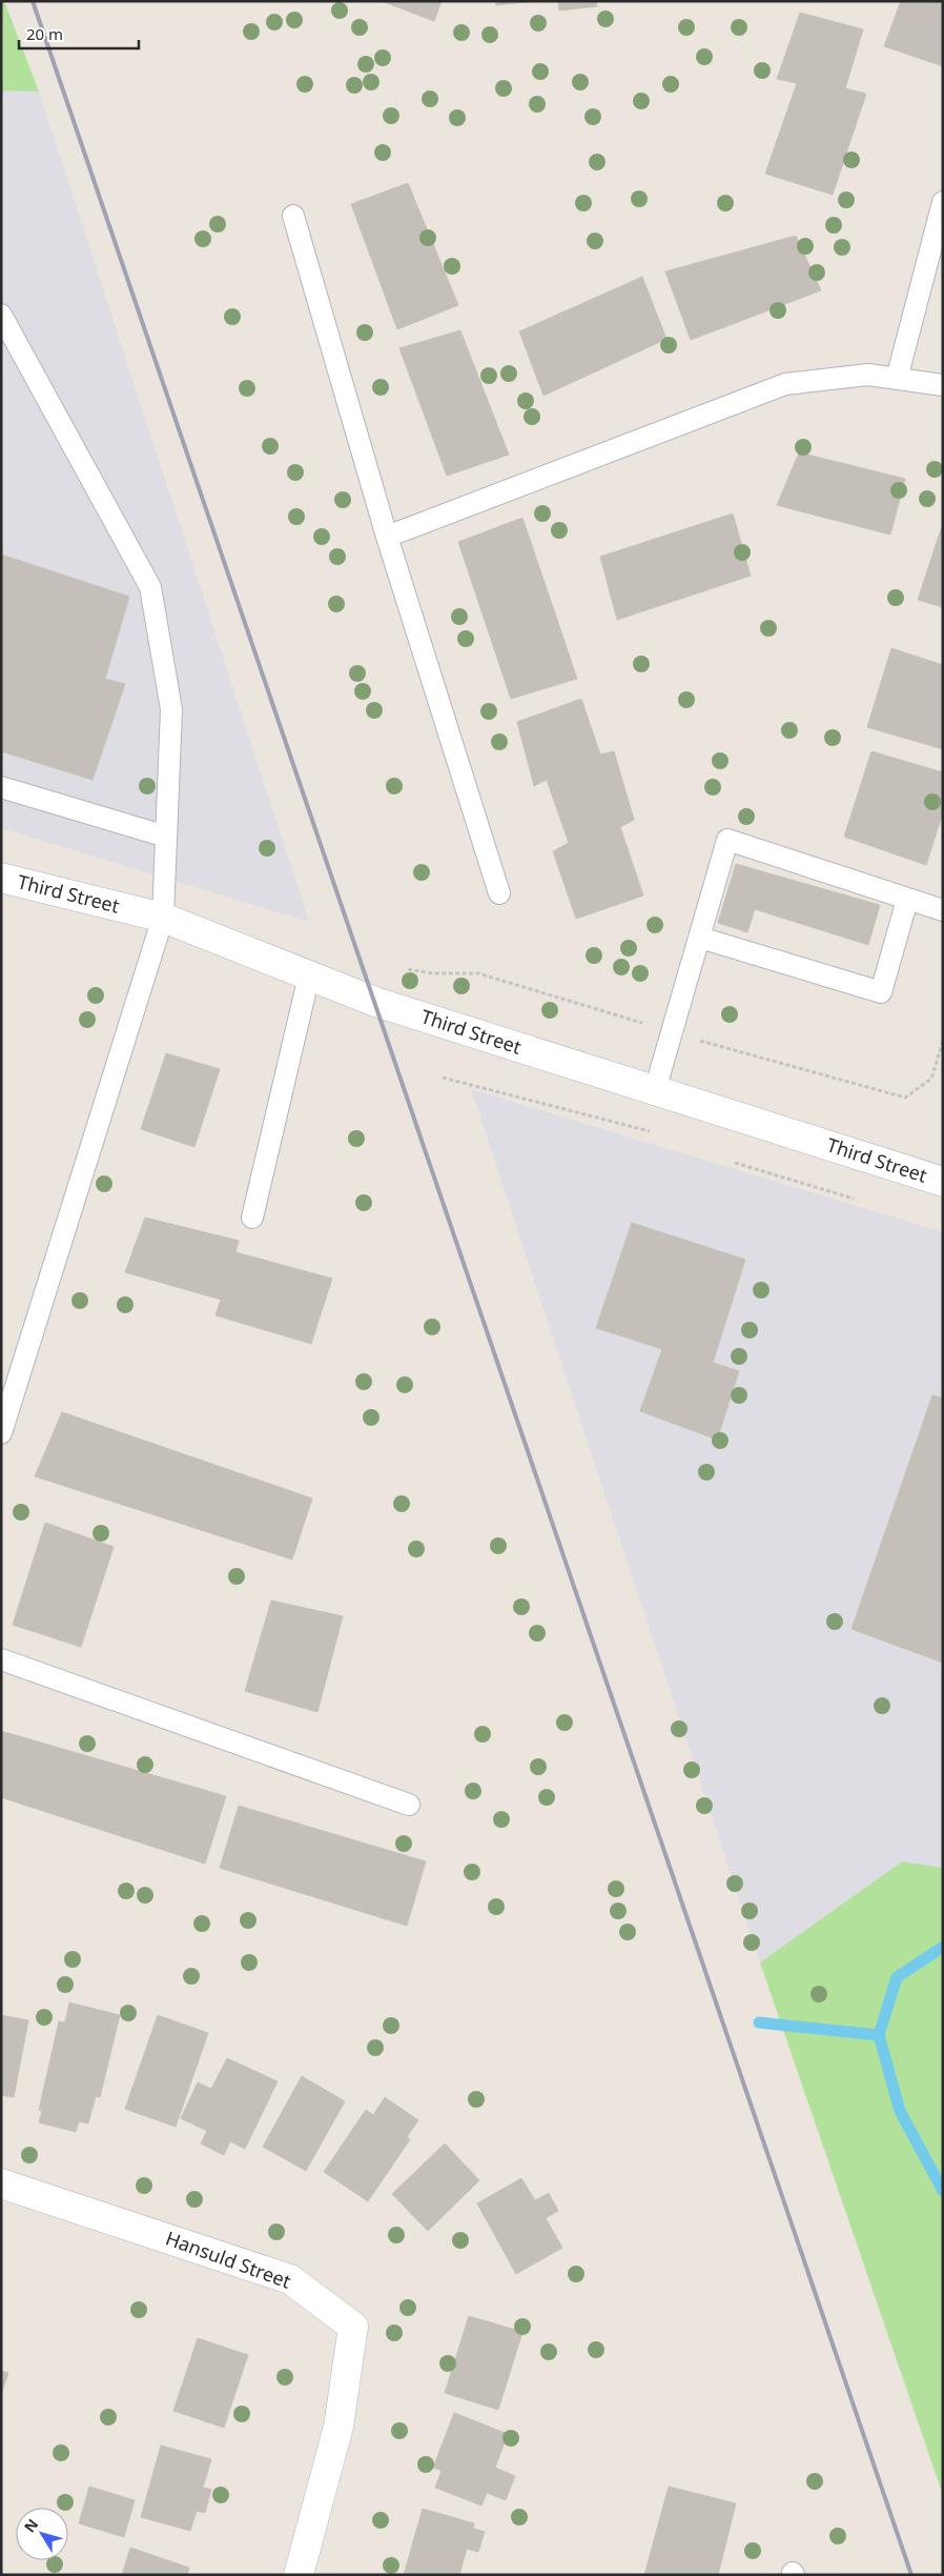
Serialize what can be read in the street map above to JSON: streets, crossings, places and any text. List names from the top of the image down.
{
  "streets": {
    "street": ["Third Street", "Hansuld Street"]
  },
  "scale_bar": "20 m",
  "north": "top left"
}
